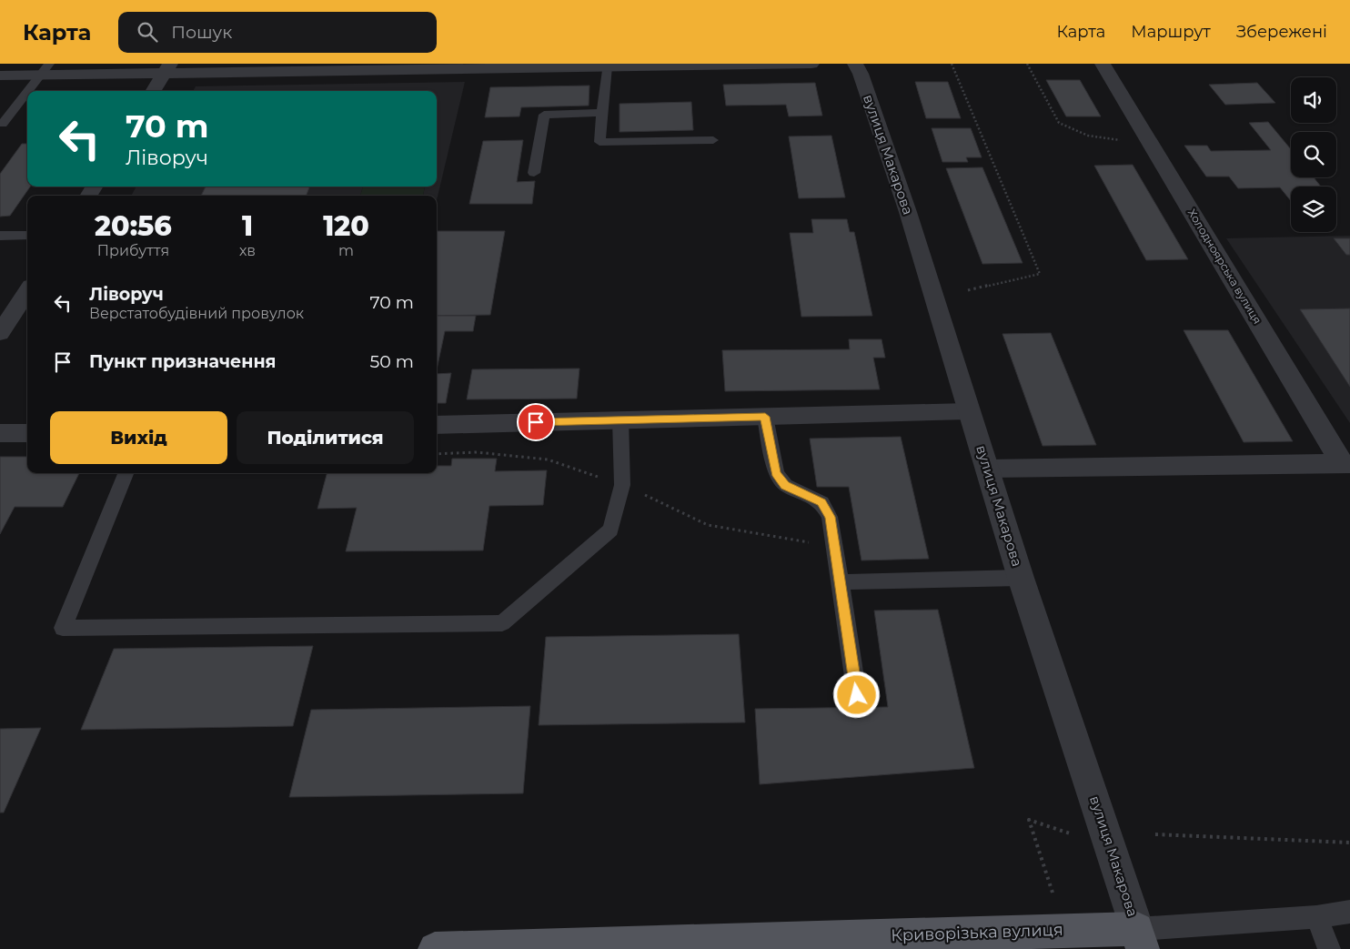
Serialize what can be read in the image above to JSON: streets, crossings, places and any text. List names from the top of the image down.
{
  "streets": {
    "main road": ["Криворізька вулиця"],
    "street": ["вулиця Макарова", "Холодноярська вулиця"]
  },
  "crossings": [
    ["вулиця Макарова", "Криворізька вулиця"]
  ],
  "page": {
    "header": "Карта",
    "search": "Пошук",
    "nav": ["Карта", "Маршрут", "Збережені"],
    "turn": ["70 m", "Ліворуч"],
    "eta": [
      "20:56",
      "Прибуття",
      "1",
      "хв",
      "120",
      "m"
    ],
    "list": [
      {
        "name": "Ліворуч",
        "note": "Верстатобудівний провулок",
        "value": "70 m"
      },
      {
        "name": "Пункт призначення",
        "value": "50 m"
      }
    ],
    "buttons": ["Вихід", "Поділитися"]
  }
}
